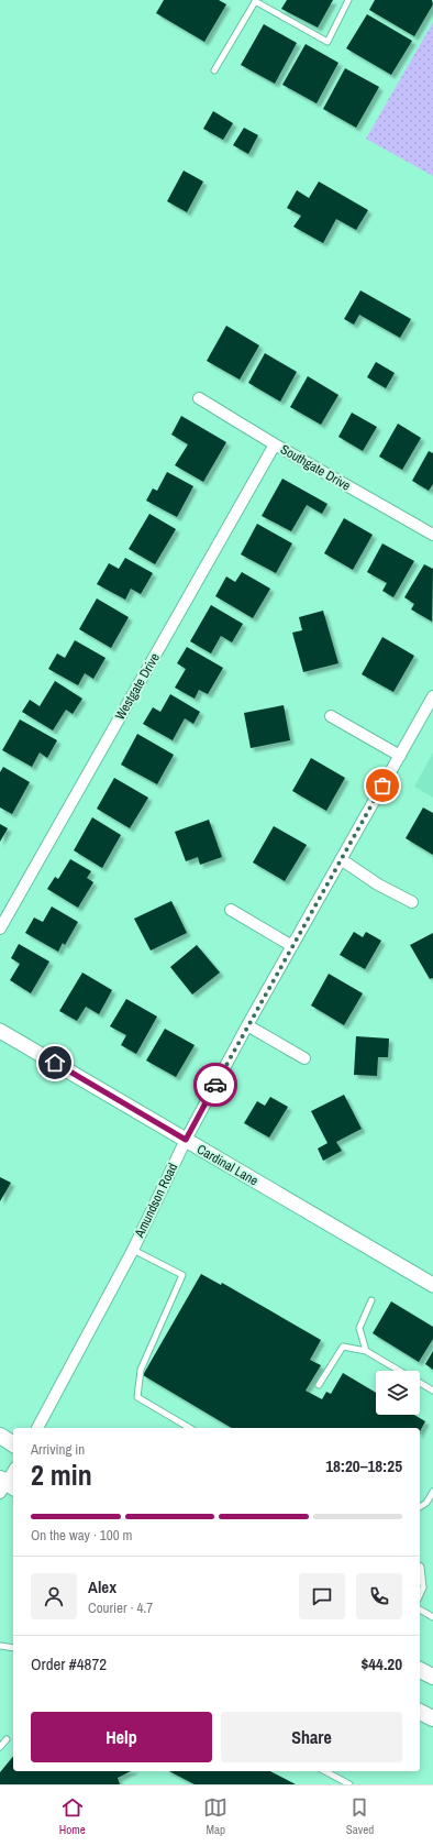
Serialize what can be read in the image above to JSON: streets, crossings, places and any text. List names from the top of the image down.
{
  "streets": {
    "street": [
      "Southgate Drive",
      "Westgate Drive",
      "Cardinal Lane",
      "Amundson Road"
    ]
  },
  "crossings": [
    ["Southgate Drive", "Westgate Drive"],
    ["Cardinal Lane", "Amundson Road"]
  ],
  "page": {
    "heading": ["2 min", "Arriving in", "18:20–18:25"],
    "panel": [
      "Alex",
      "Courier · 4.7",
      "Order #4872",
      "$44.20"
    ],
    "bar": "On the way · 100 m",
    "buttons": ["Help", "Share"],
    "tabs": ["Home", "Map", "Saved"]
  }
}
